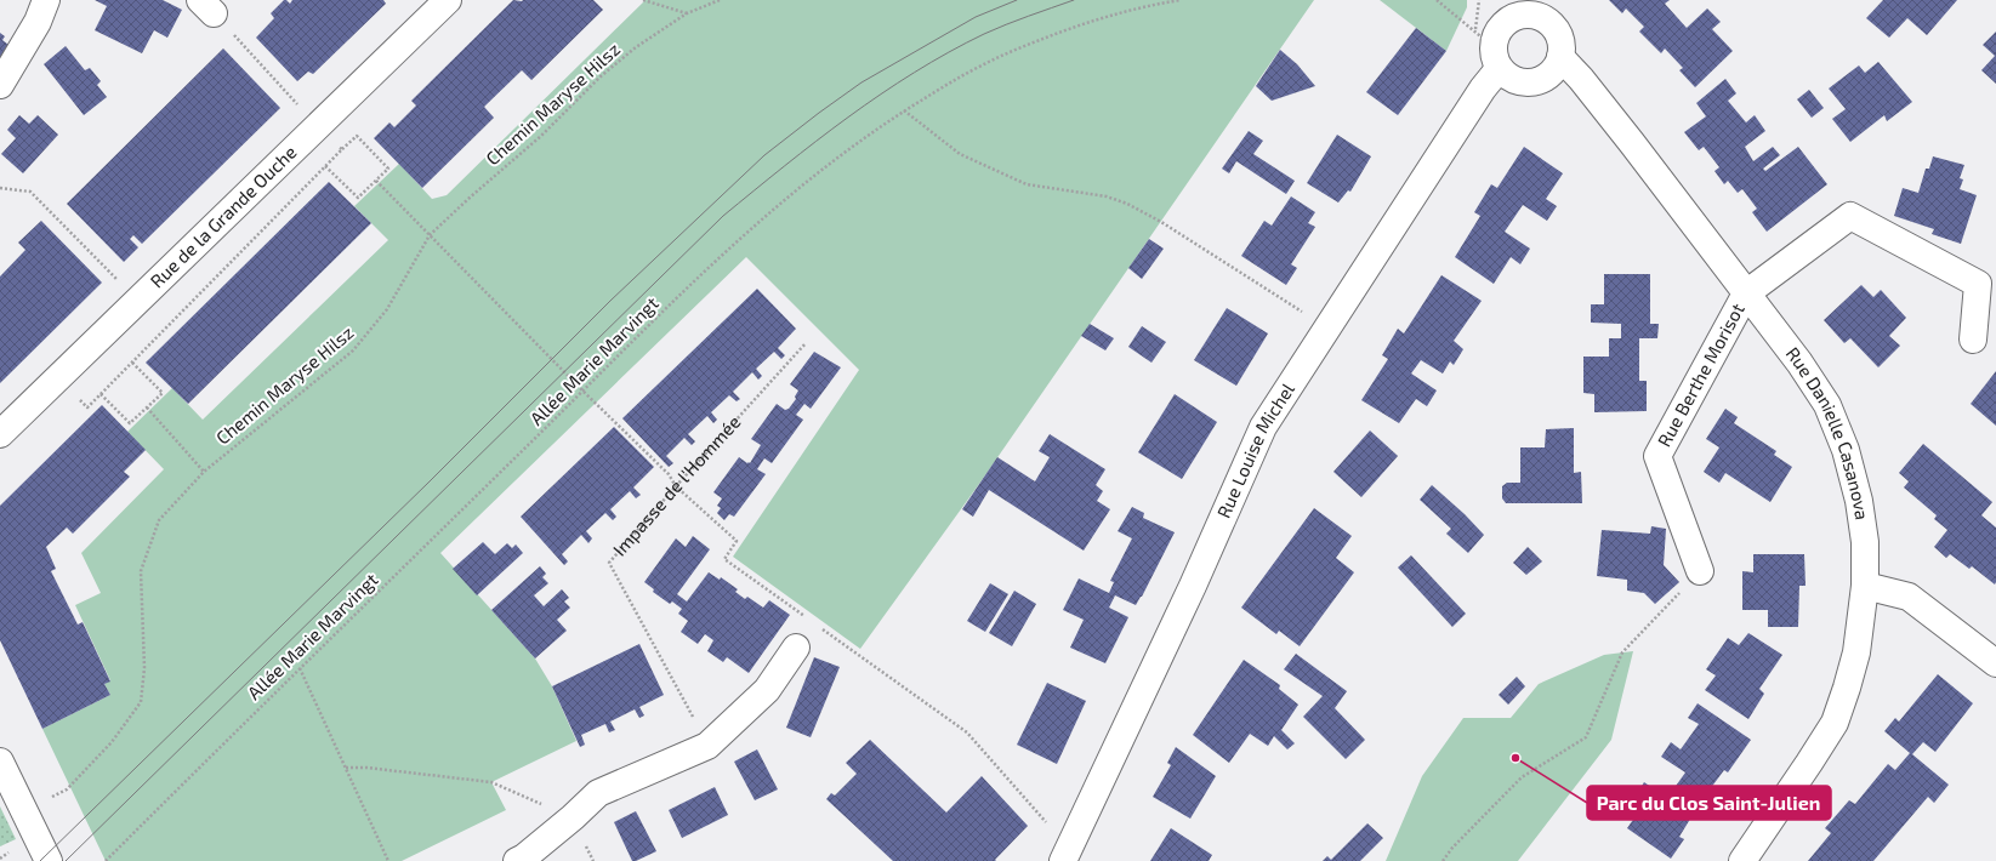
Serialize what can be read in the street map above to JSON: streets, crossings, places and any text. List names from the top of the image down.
{
  "streets": {
    "street": [
      "Rue de la Grande Ouche",
      "Rue Berthe Morisot",
      "Rue Danielle Casanova",
      "Rue Louise Michel"
    ],
    "path": ["Chemin Maryse Hilsz", "Allée Marie Marvingt", "Impasse de l'Hommée"]
  },
  "crossings": [
    ["Rue Berthe Morisot", "Rue Danielle Casanova"],
    ["Rue Danielle Casanova", "Rue Louise Michel"]
  ],
  "places": ["Parc du Clos Saint-Julien"]
}
